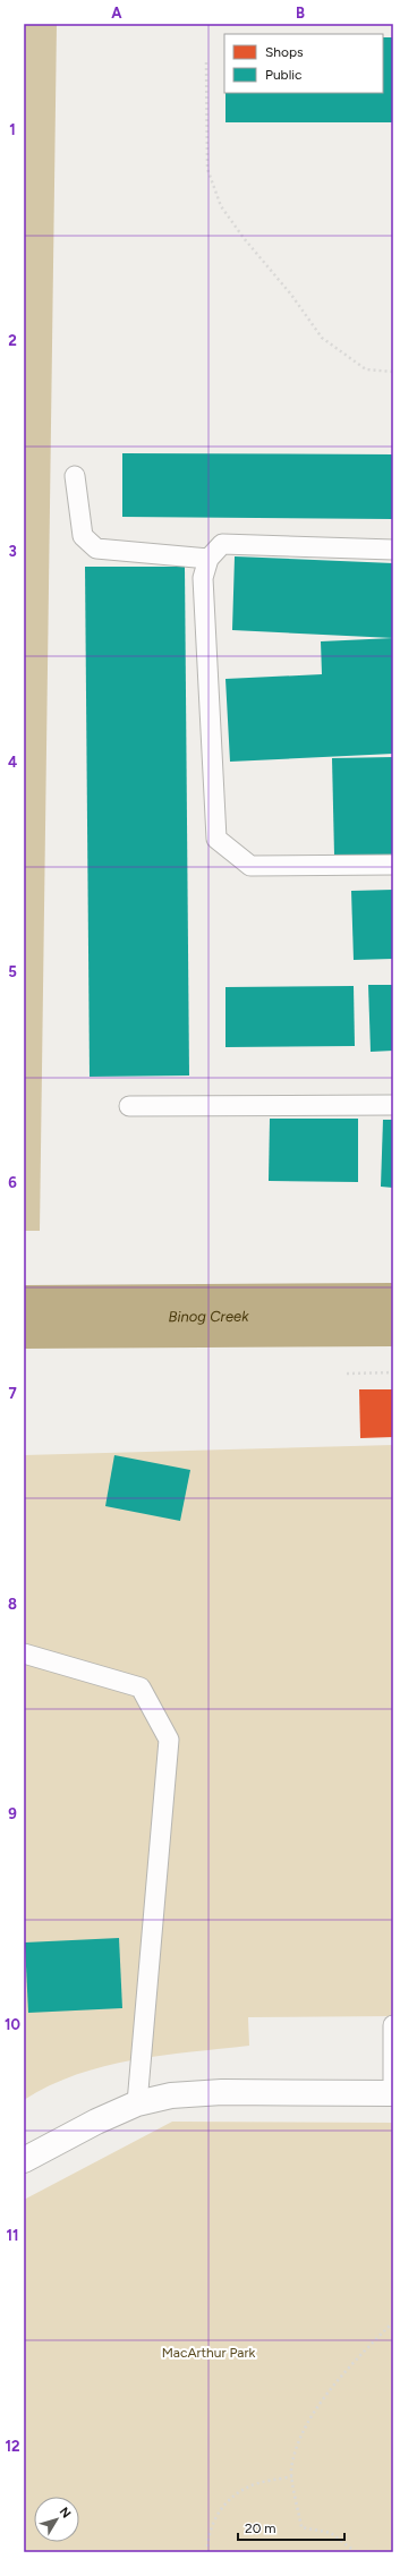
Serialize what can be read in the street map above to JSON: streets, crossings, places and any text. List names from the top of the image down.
{
  "water": ["Binog Creek"],
  "parks": ["MacArthur Park"],
  "legend": ["Shops", "Public"],
  "scale_bar": "20 m",
  "north": "top right",
  "grid": {
    "columns": ["A", "B"],
    "rows": [
      "1",
      "2",
      "3",
      "4",
      "5",
      "6",
      "7",
      "8",
      "9",
      "10",
      "11",
      "12"
    ]
  }
}
